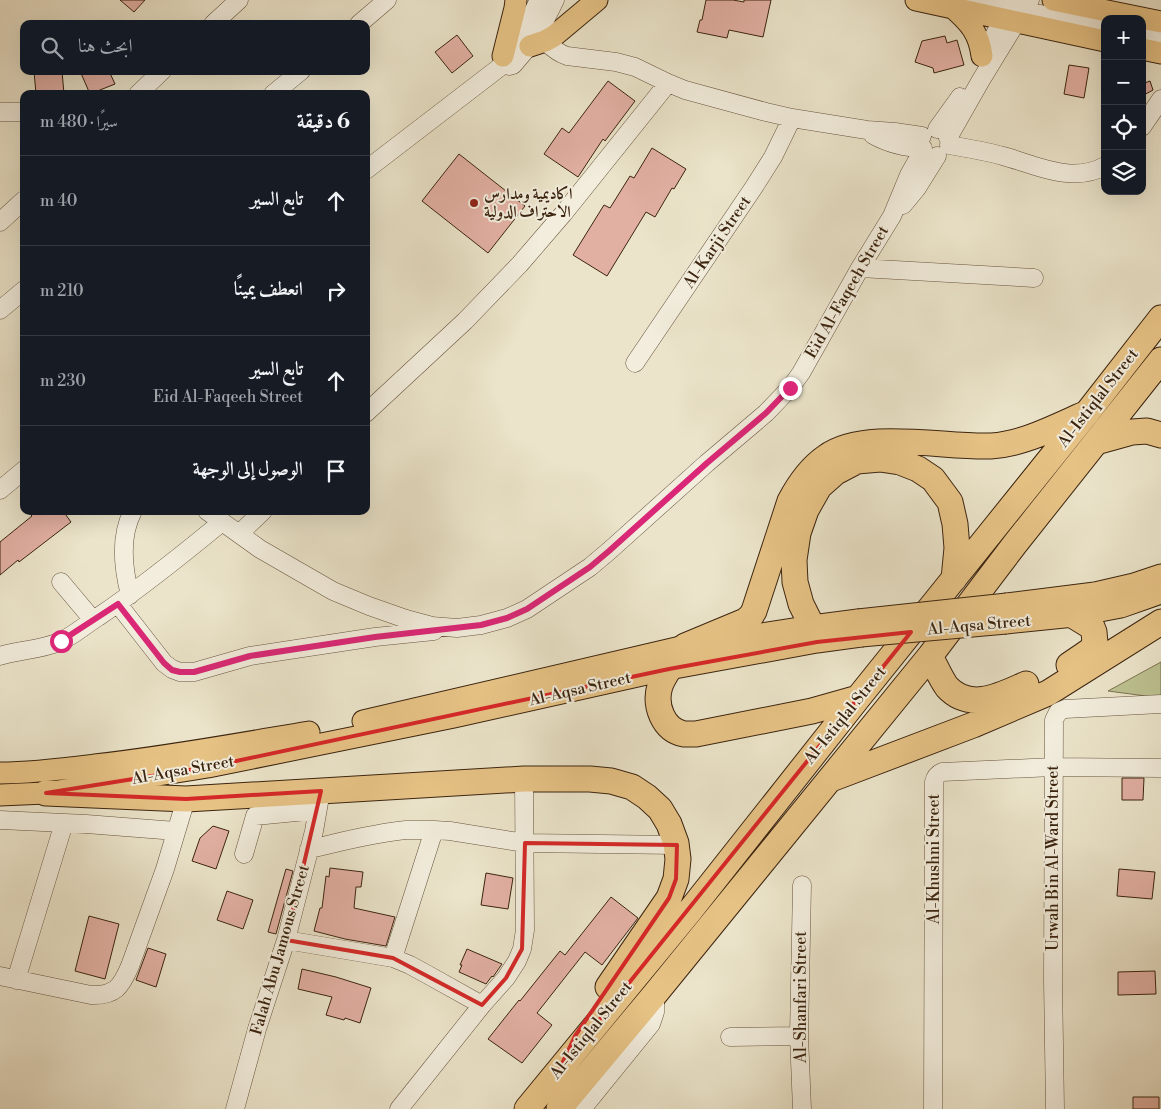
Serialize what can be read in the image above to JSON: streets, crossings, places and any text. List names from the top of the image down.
{
  "streets": {
    "highway": ["Al-Istiqlal Street"],
    "main road": ["Al-Aqsa Street"],
    "street": [
      "Al-Karji Street",
      "Eid Al-Faqeeh Street",
      "Urwah Bin Al-Ward Street",
      "Al-Khushni Street",
      "Falah Abu Jamous Street",
      "Al-Shanfari Street"
    ]
  },
  "crossings": [
    ["Urwah Bin Al-Ward Street", "Al-Khushni Street"]
  ],
  "places": ["اكاديمية ومدارس الاحتراف الدولية"],
  "page": {
    "map_buttons": ["+", "−"],
    "search": "ابحث هنا",
    "heading": ["6 دقيقة", "سيرًا · 480 m"],
    "list": [
      ["تابع السير", "40 m"],
      ["انعطف يمينًا", "210 m"],
      ["تابع السير", "Eid Al-Faqeeh Street", "230 m"],
      "الوصول إلى الوجهة"
    ]
  }
}
